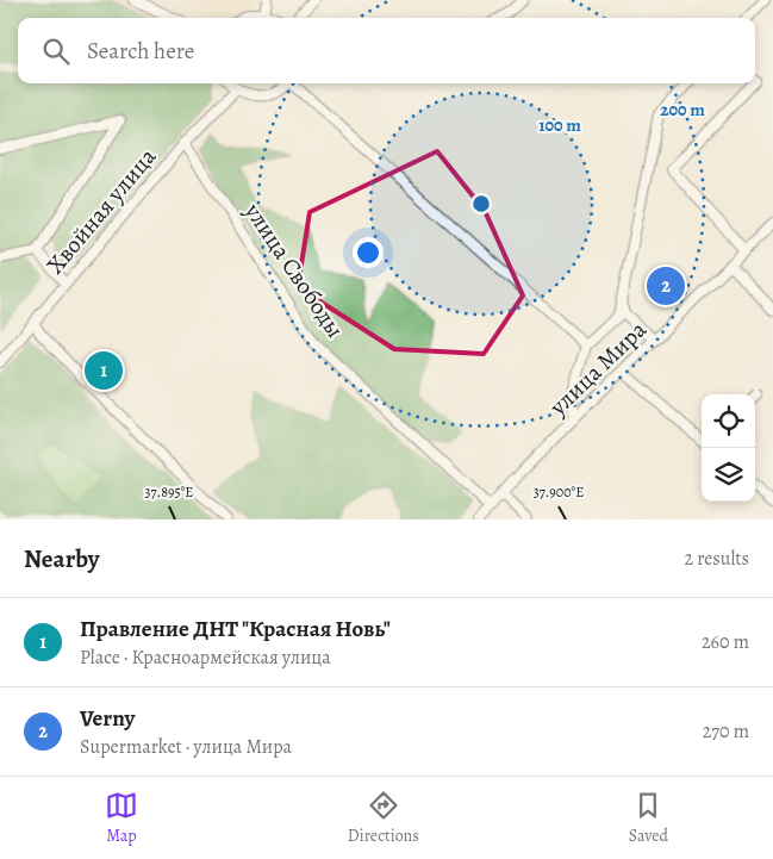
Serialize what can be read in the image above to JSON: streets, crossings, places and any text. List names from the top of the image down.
{
  "streets": {
    "street": ["Хвойная улица", "улица Свободы", "улица Мира"]
  },
  "crossings": [
    ["Хвойная улица", "улица Свободы"],
    ["улица Свободы", "улица Мира"]
  ],
  "page": {
    "search": "Search here",
    "pins": ["2", "1"],
    "heading": ["Nearby", "2 results"],
    "list": [
      {
        "mark": "1",
        "name": "Правление ДНТ \"Красная Новь\"",
        "note": "Place · Красноармейская улица",
        "value": "260 m"
      },
      {
        "mark": "2",
        "name": "Verny",
        "note": "Supermarket · улица Мира",
        "value": "270 m"
      }
    ],
    "nav": ["Map", "Directions", "Saved"]
  },
  "coordinates": ["37.895°E", "37.900°E"],
  "rings": ["200 m", "100 m"]
}
